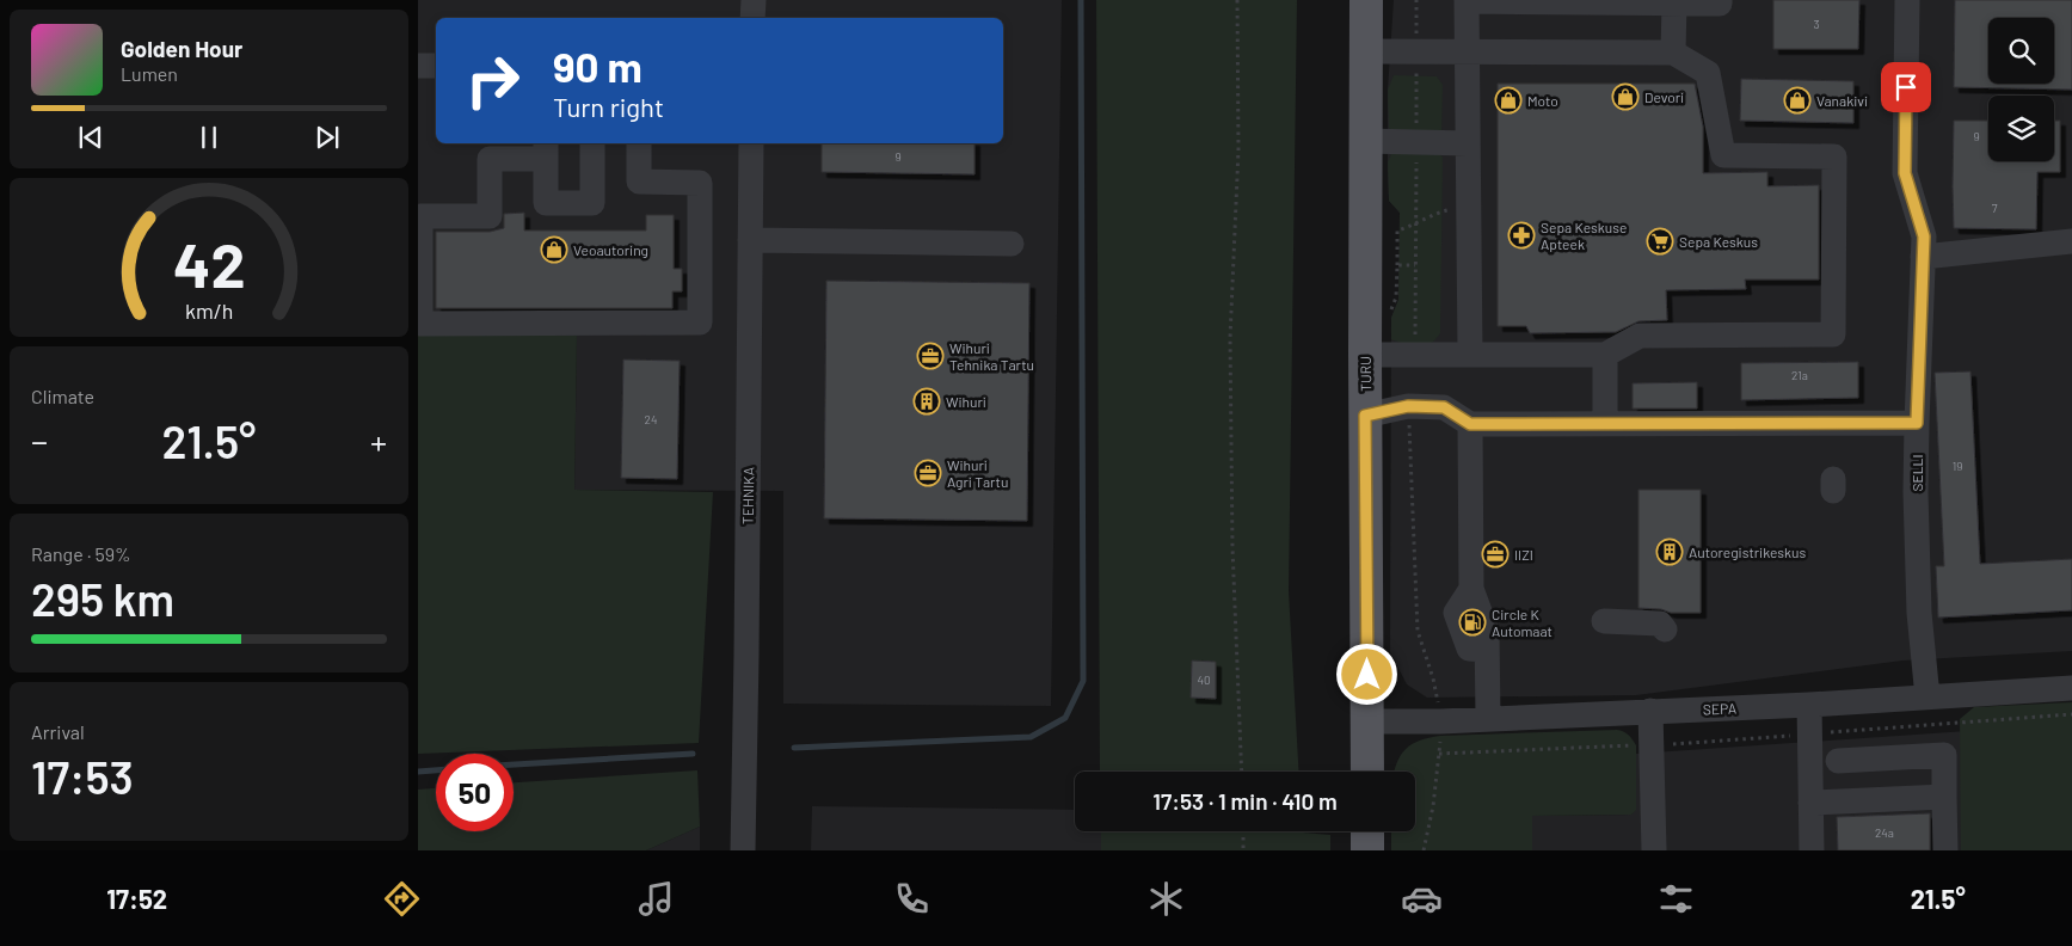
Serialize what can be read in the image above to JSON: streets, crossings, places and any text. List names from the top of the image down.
{
  "streets": {
    "main road": ["TURU"],
    "street": ["SELLI", "TEHNIKA", "SEPA"]
  },
  "crossings": [
    ["TURU", "SEPA"],
    ["SELLI", "SEPA"]
  ],
  "places": {
    "shop": [
      "Devori",
      "Moto",
      "Vanakivi",
      "Veoautoring"
    ],
    "pharmacy": ["Sepa Keskuse Apteek"],
    "supermarket": ["Sepa Keskus"],
    "office": ["Wihuri Tehnika Tartu", "Wihuri Agri Tartu", "IIZI"],
    "building": ["Wihuri", "Autoregistrikeskus"],
    "fuel station": ["Circle K Automaat"]
  },
  "house_numbers": [
    "3",
    "9",
    "9",
    "7",
    "21a",
    "24",
    "19",
    "40",
    "24a"
  ],
  "page": {
    "turn": ["90 m", "Turn right"],
    "song": ["Golden Hour", "Lumen"],
    "tile": [
      "Climate",
      ["Range · 59%", "295 km"],
      ["Arrival", "17:53"]
    ],
    "heat": ["−", "21.5°", "+"],
    "limit": "50",
    "trip": "17:53 · 1 min · 410 m",
    "tabs": ["17:52", "21.5°"],
    "gauge": ["42", "km/h"]
  }
}
